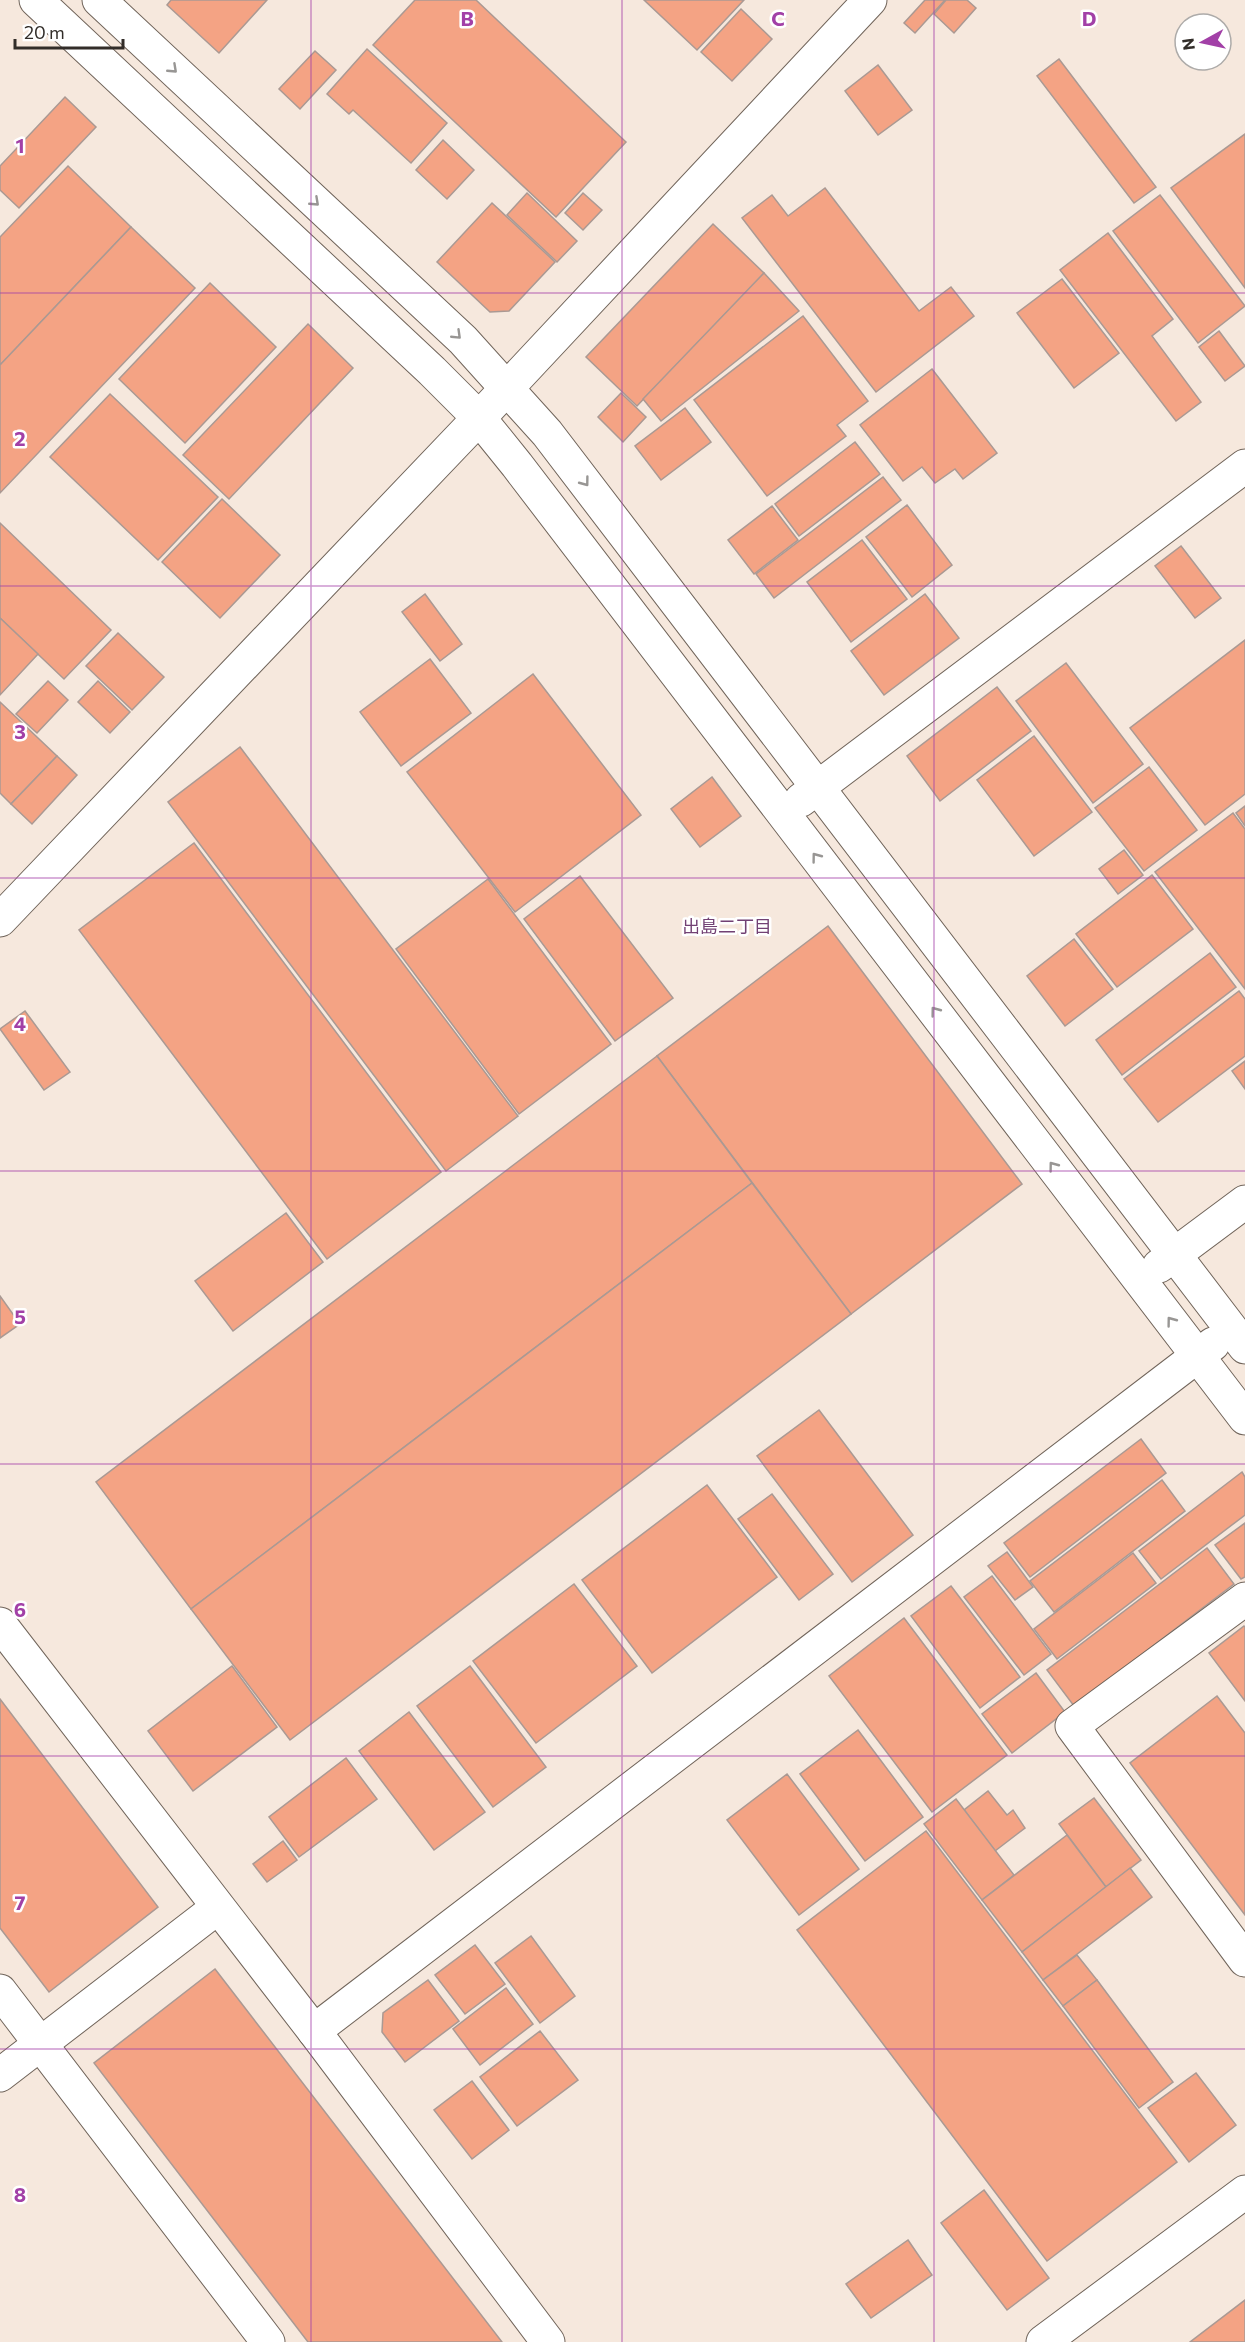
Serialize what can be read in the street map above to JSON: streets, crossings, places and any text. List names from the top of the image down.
{
  "districts": ["出島二丁目"],
  "scale_bar": "20 m",
  "north": "left",
  "grid": {
    "columns": ["B", "C", "D"],
    "rows": [
      "1",
      "2",
      "3",
      "4",
      "5",
      "6",
      "7",
      "8"
    ]
  }
}
